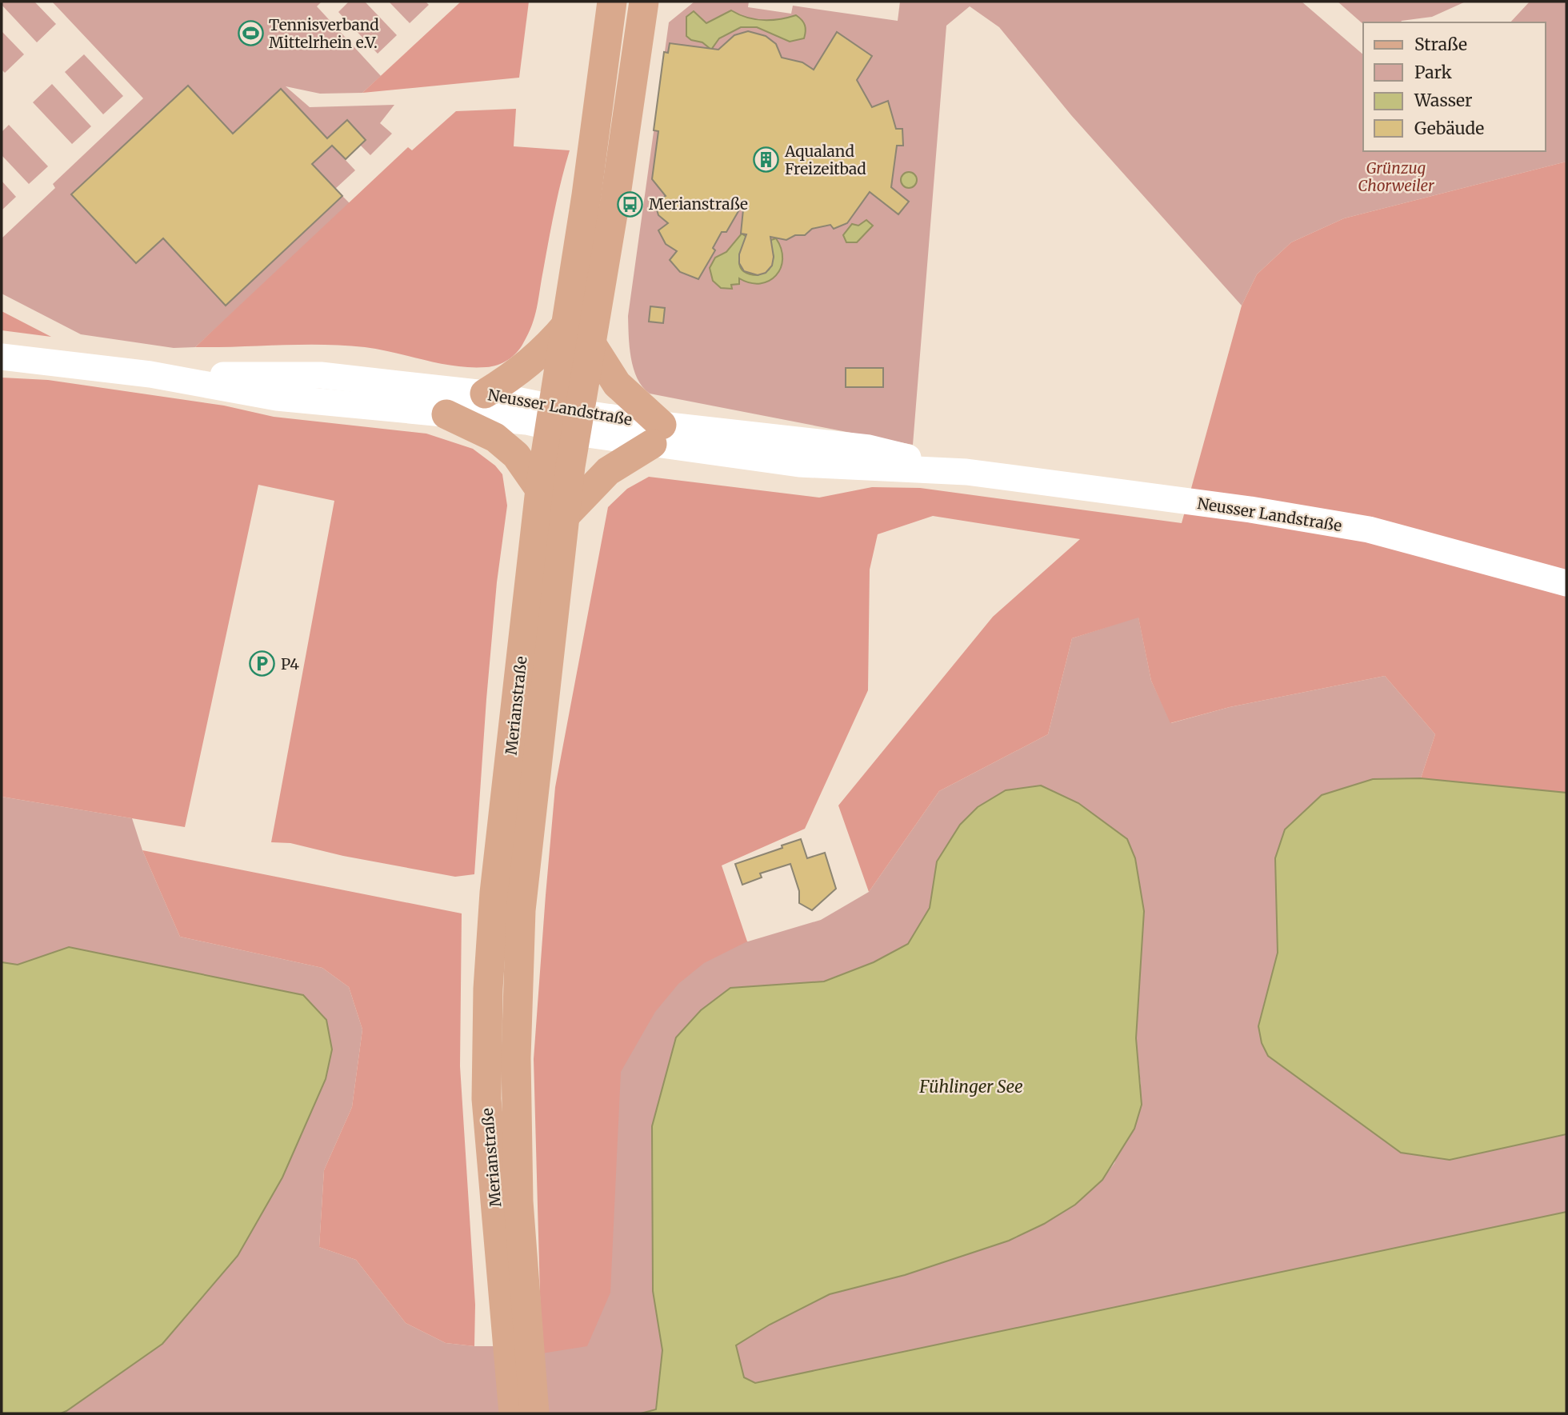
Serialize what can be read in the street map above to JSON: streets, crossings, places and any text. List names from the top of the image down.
{
  "streets": {
    "main road": ["Neusser Landstraße", "Merianstraße"]
  },
  "crossings": [
    ["Neusser Landstraße", "Merianstraße"]
  ],
  "water": ["Fühlinger See"],
  "parks": ["Grünzug Chorweiler"],
  "places": {
    "sports": ["Tennisverband Mittelrhein e.V."],
    "building": ["Aqualand Freizeitbad"],
    "bus stop": ["Merianstraße"],
    "parking": ["P4"]
  },
  "legend": [
    "Straße",
    "Park",
    "Wasser",
    "Gebäude"
  ]
}
